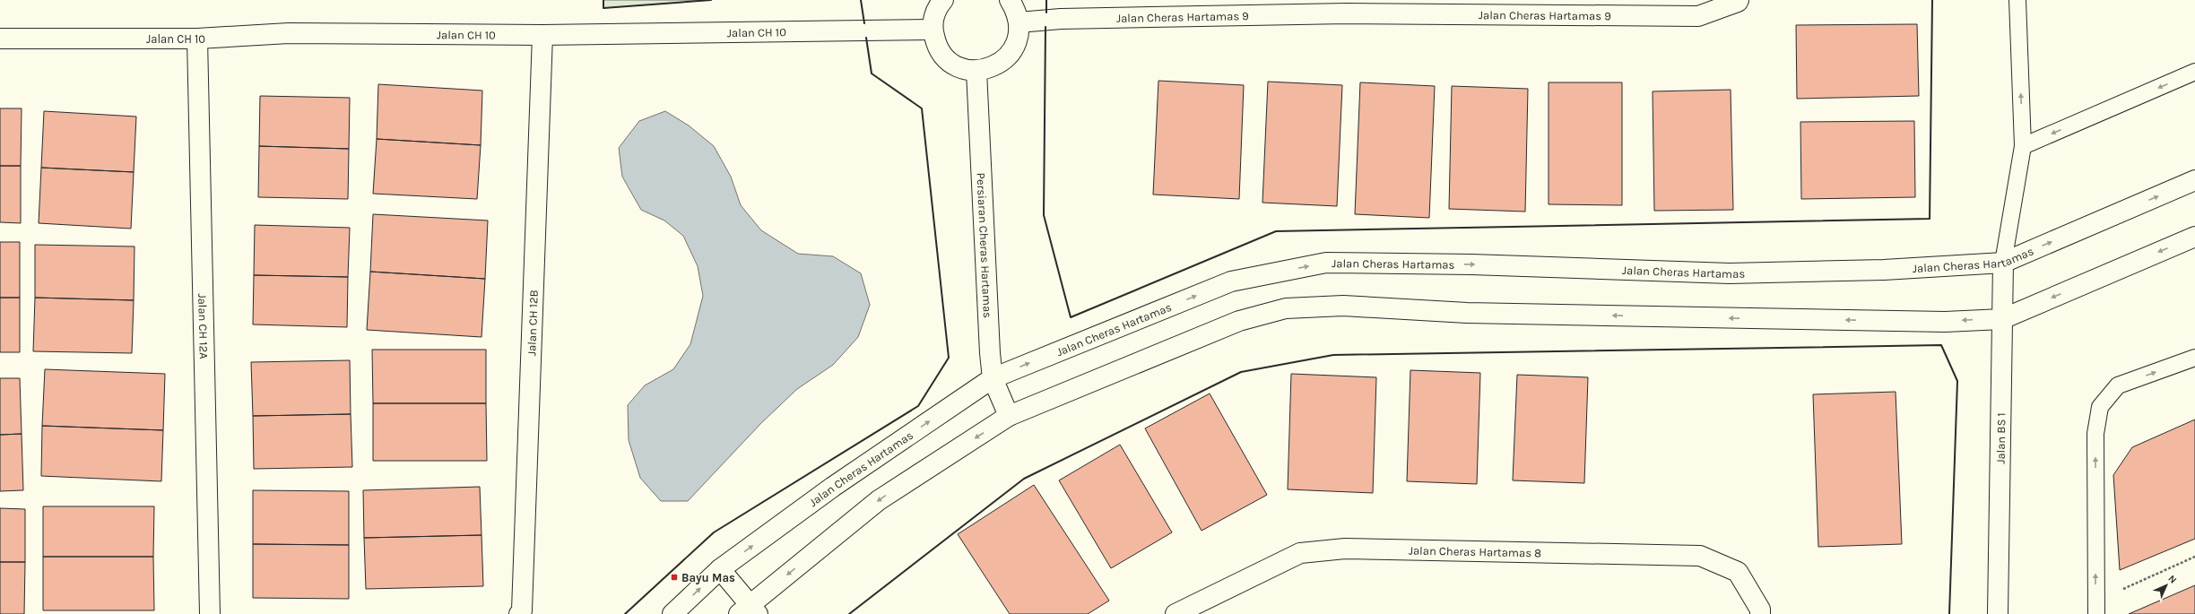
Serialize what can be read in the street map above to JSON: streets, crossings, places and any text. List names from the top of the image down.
{
  "streets": {
    "street": [
      "Jalan Cheras Hartamas 9",
      "Jalan CH 10",
      "Persiaran Cheras Hartamas",
      "Jalan Cheras Hartamas",
      "Jalan CH 12B",
      "Jalan CH 12A",
      "Jalan BS 1",
      "Jalan Cheras Hartamas 8"
    ]
  },
  "crossings": [
    ["Jalan CH 10", "Jalan CH 12B"],
    ["Jalan CH 10", "Jalan CH 12A"],
    ["Persiaran Cheras Hartamas", "Jalan Cheras Hartamas"],
    ["Jalan Cheras Hartamas", "Jalan BS 1"]
  ],
  "places": {
    "transit": ["Bayu Mas"]
  },
  "north": "top right"
}
